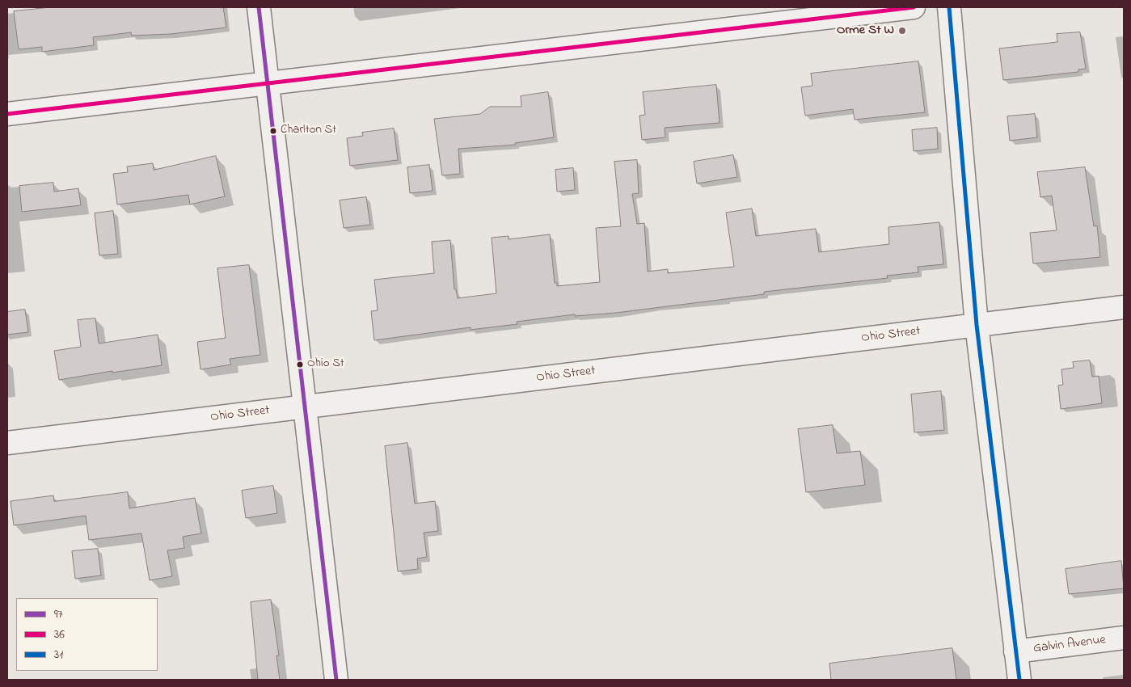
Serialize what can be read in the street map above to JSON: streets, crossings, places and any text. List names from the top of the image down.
{
  "streets": {
    "street": ["Ohio Street", "Galvin Avenue"]
  },
  "places": ["Orme St W", "Charlton St", "Ohio St"],
  "lines": ["transit line 97", "transit line 36", "transit line 31"],
  "legend": ["97", "36", "31"]
}
